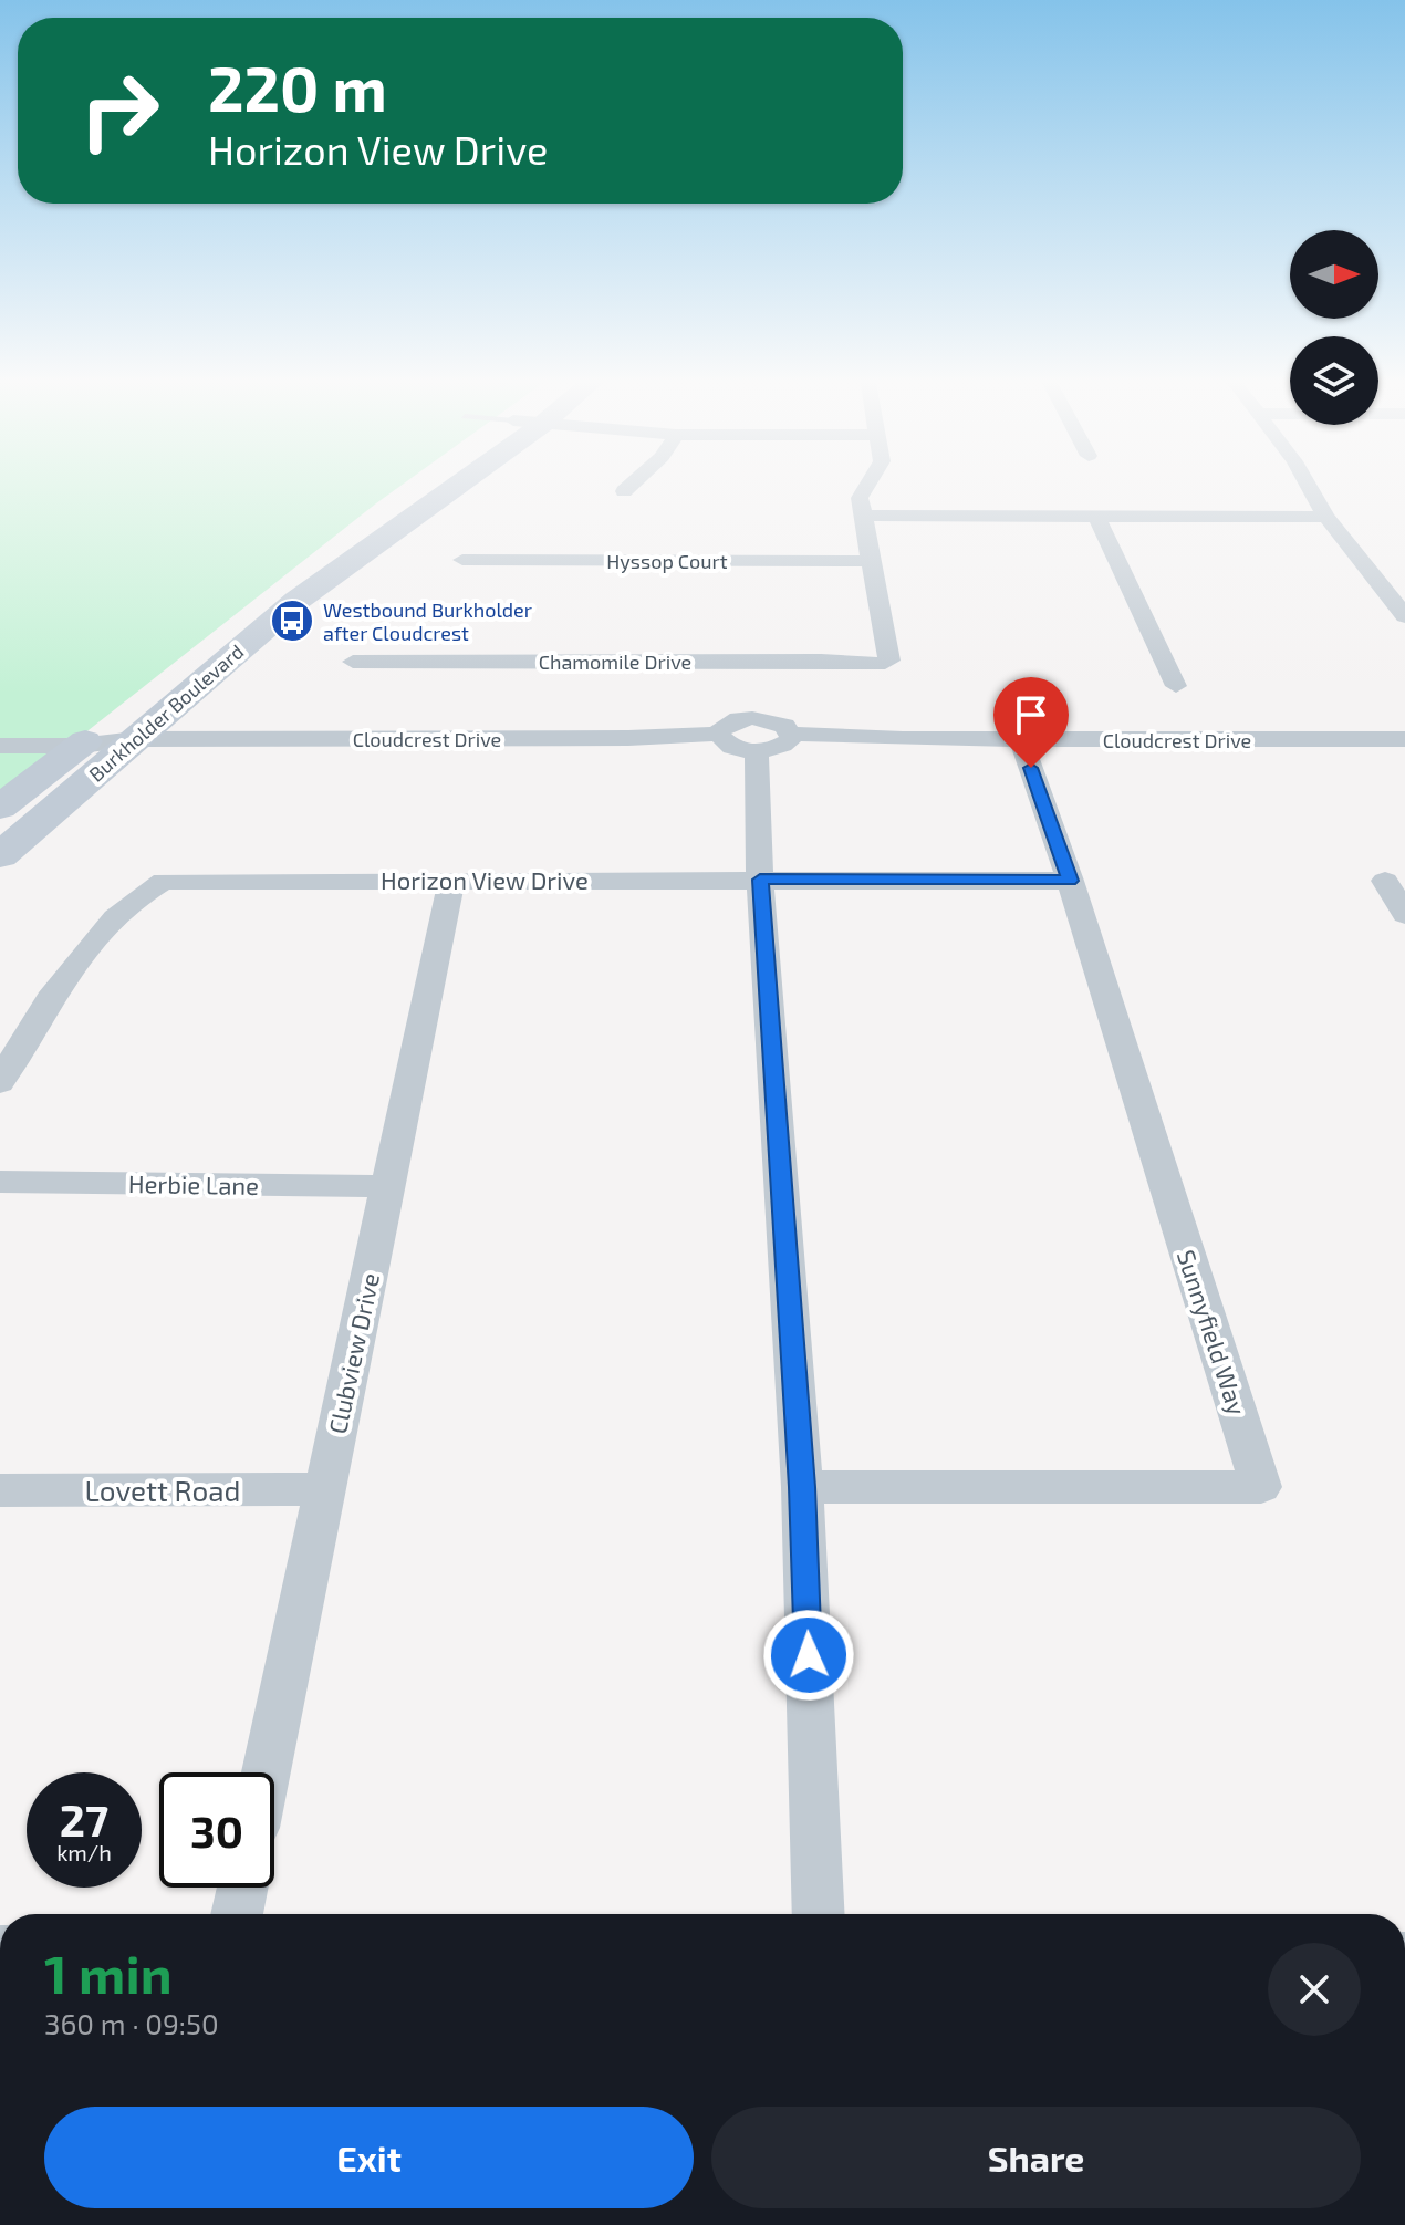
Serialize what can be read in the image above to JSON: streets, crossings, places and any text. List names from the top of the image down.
{
  "streets": {
    "main road": ["Burkholder Boulevard"],
    "street": [
      "Hyssop Court",
      "Chamomile Drive",
      "Cloudcrest Drive",
      "Horizon View Drive",
      "Herbie Lane",
      "Sunnyfield Way",
      "Clubview Drive",
      "Lovett Road"
    ]
  },
  "crossings": [
    ["Hyssop Court", "Chamomile Drive"],
    ["Burkholder Boulevard", "Cloudcrest Drive"],
    ["Cloudcrest Drive", "Sunnyfield Way"],
    ["Horizon View Drive", "Sunnyfield Way"],
    ["Horizon View Drive", "Clubview Drive"],
    ["Herbie Lane", "Clubview Drive"],
    ["Clubview Drive", "Lovett Road"]
  ],
  "places": {
    "bus stop": ["Westbound Burkholder after Cloudcrest"]
  },
  "north": "right",
  "page": {
    "turn": ["220 m", "Horizon View Drive"],
    "speed": "27 km/h",
    "limit": "30",
    "heading": ["1 min", "360 m · 09:50"],
    "buttons": ["Exit", "Share"]
  }
}
